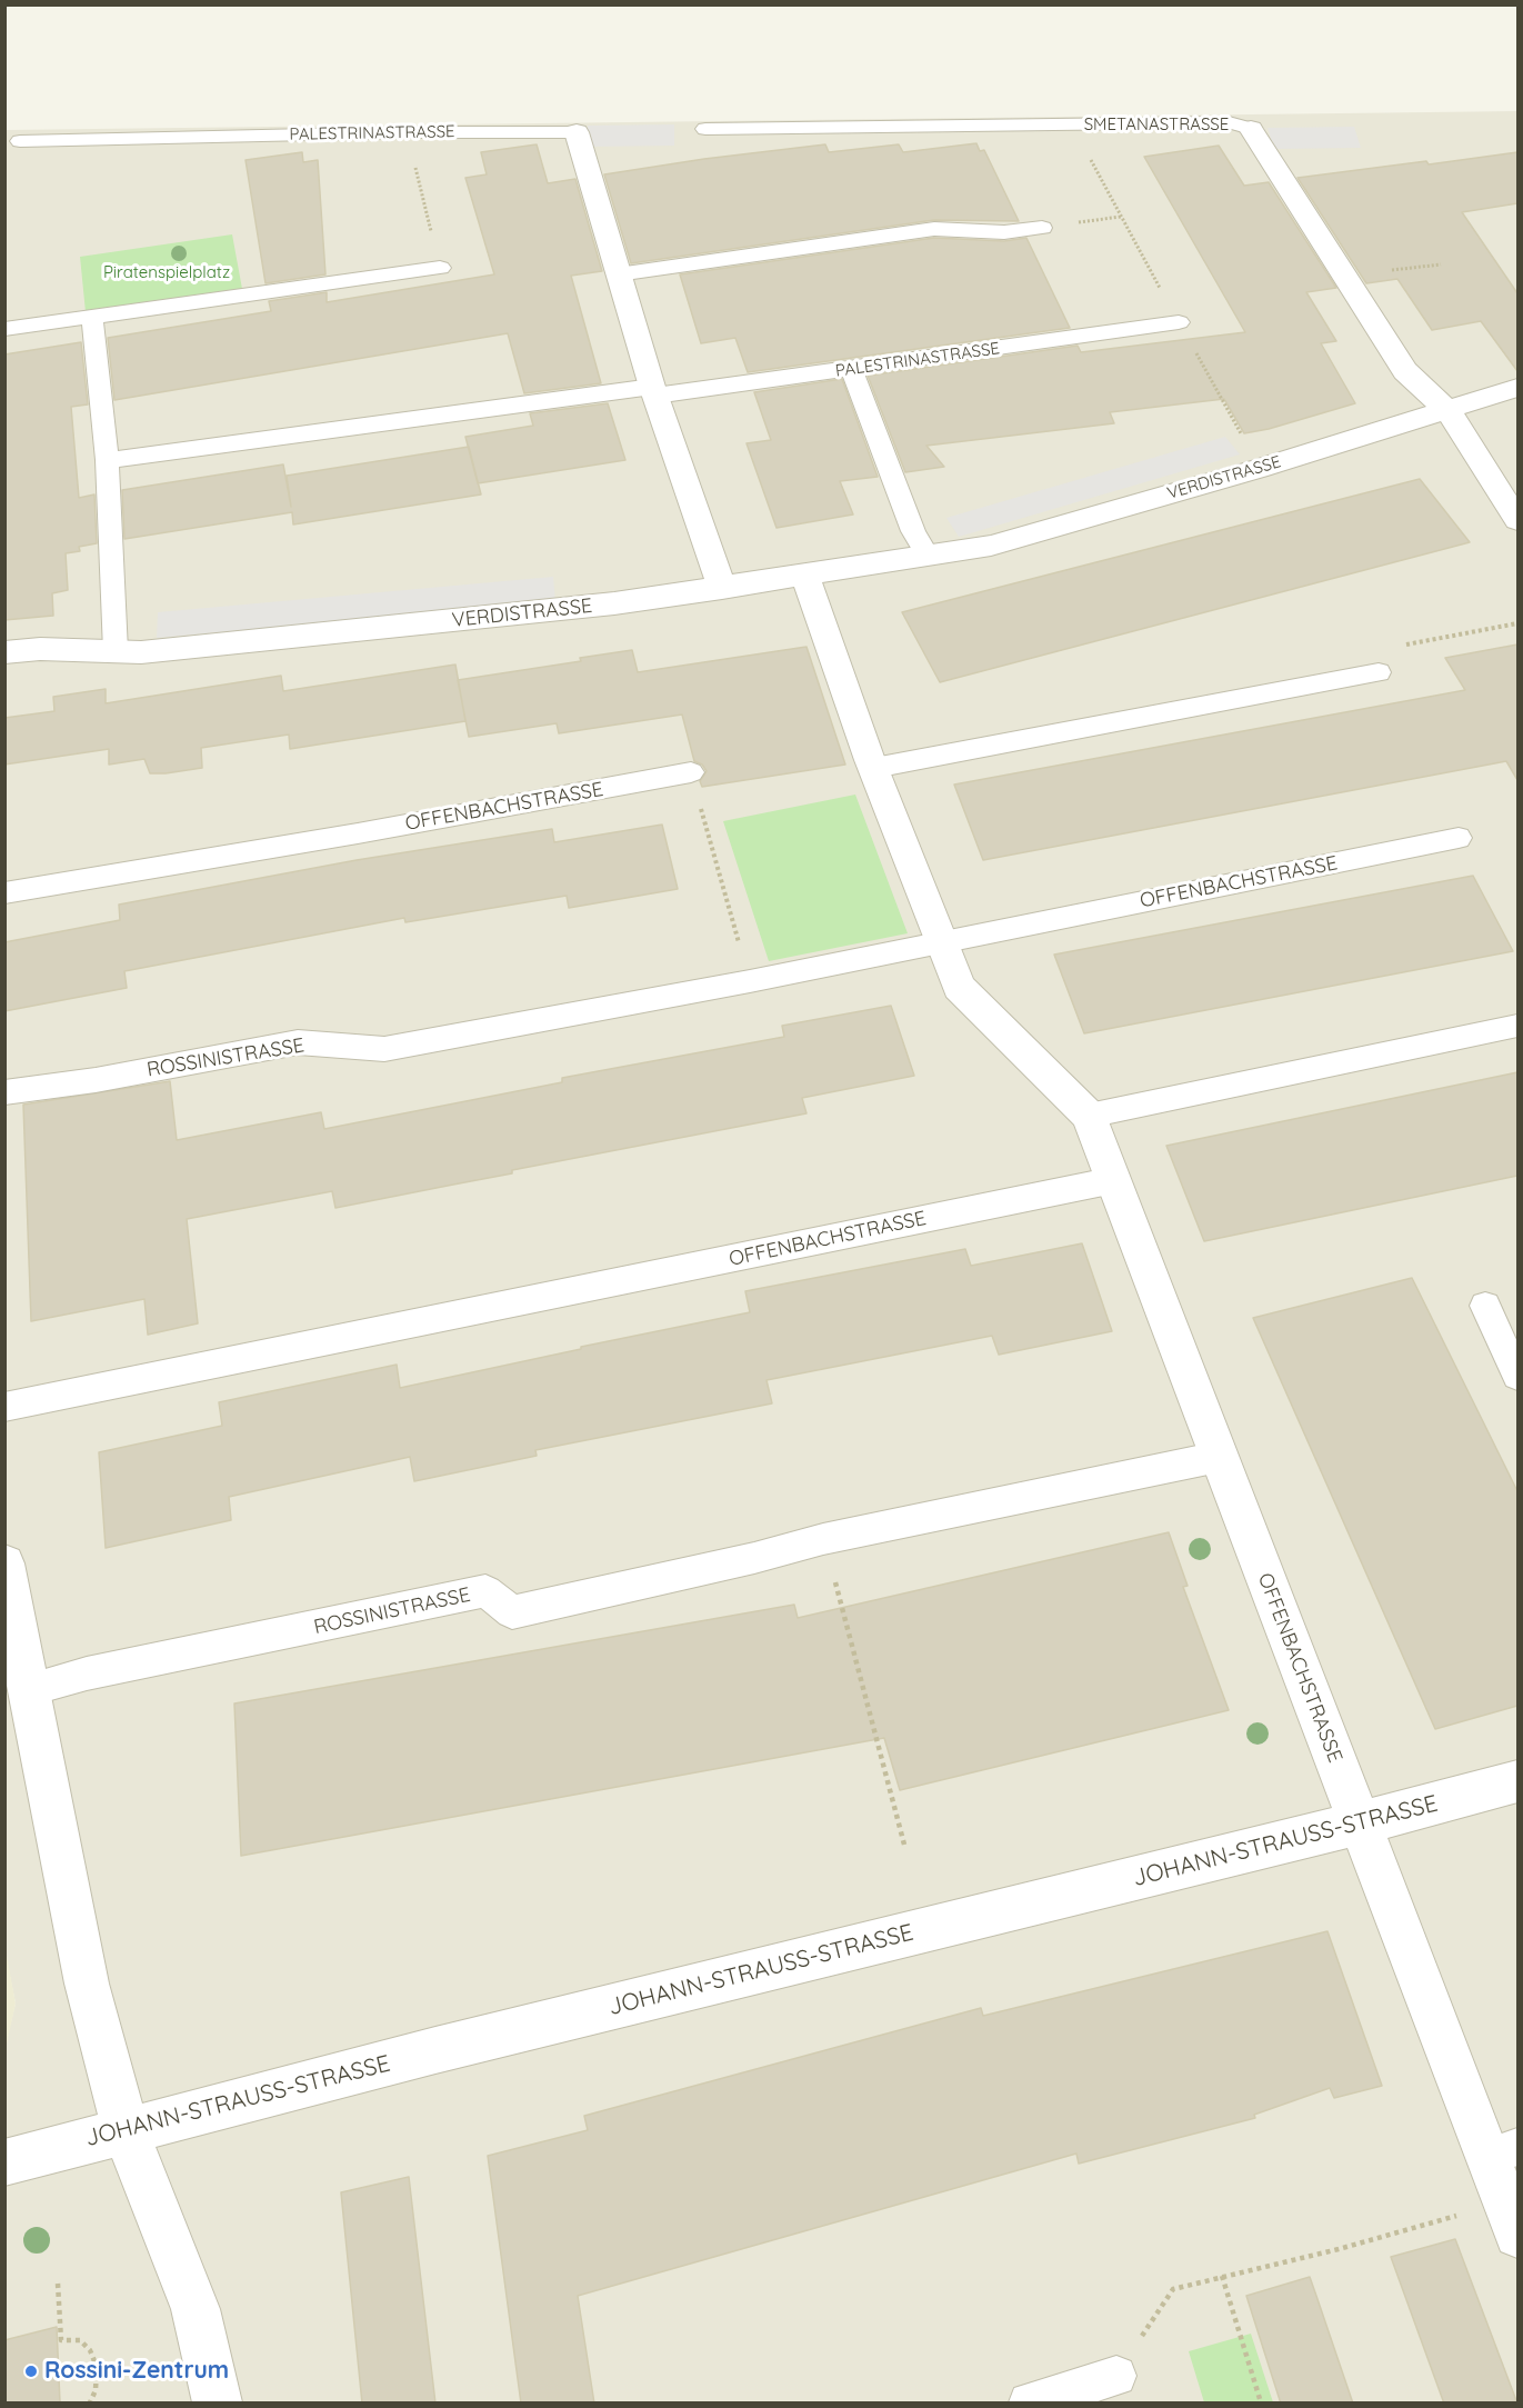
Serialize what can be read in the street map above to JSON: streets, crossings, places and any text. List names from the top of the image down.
{
  "streets": {
    "street": [
      "SMETANASTRASSE",
      "PALESTRINASTRASSE",
      "VERDISTRASSE",
      "OFFENBACHSTRASSE",
      "JOHANN-STRAUSS-STRASSE"
    ],
    "lane": ["ROSSINISTRASSE"]
  },
  "crossings": [
    ["SMETANASTRASSE", "VERDISTRASSE"],
    ["PALESTRINASTRASSE", "VERDISTRASSE"],
    ["VERDISTRASSE", "OFFENBACHSTRASSE"],
    ["OFFENBACHSTRASSE", "ROSSINISTRASSE"],
    ["OFFENBACHSTRASSE", "JOHANN-STRAUSS-STRASSE"]
  ],
  "parks": ["Piratenspielplatz"],
  "places": ["Rossini-Zentrum"]
}
